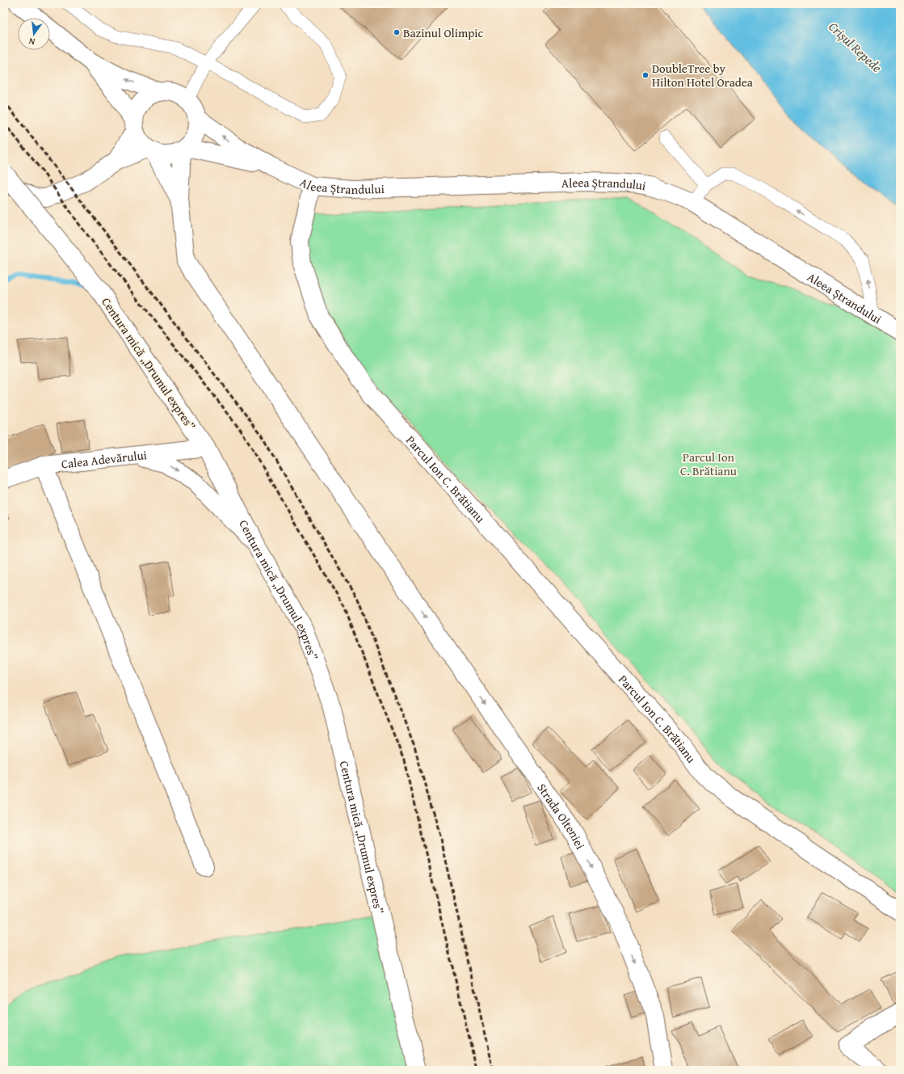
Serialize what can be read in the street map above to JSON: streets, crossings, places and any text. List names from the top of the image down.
{
  "streets": {
    "street": [
      "Aleea Ștrandului",
      "Centura mică „Drumul expres”",
      "Calea Adevărului",
      "Parcul Ion C. Brătianu",
      "Strada Olteniei"
    ]
  },
  "crossings": [
    ["Aleea Ștrandului", "Parcul Ion C. Brătianu"],
    ["Centura mică „Drumul expres”", "Calea Adevărului"]
  ],
  "one_way": ["Strada Olteniei"],
  "water": ["Crișul Repede"],
  "parks": ["Parcul Ion C. Brătianu"],
  "places": ["Bazinul Olimpic", "DoubleTree by Hilton Hotel Oradea"],
  "north": "bottom"
}
